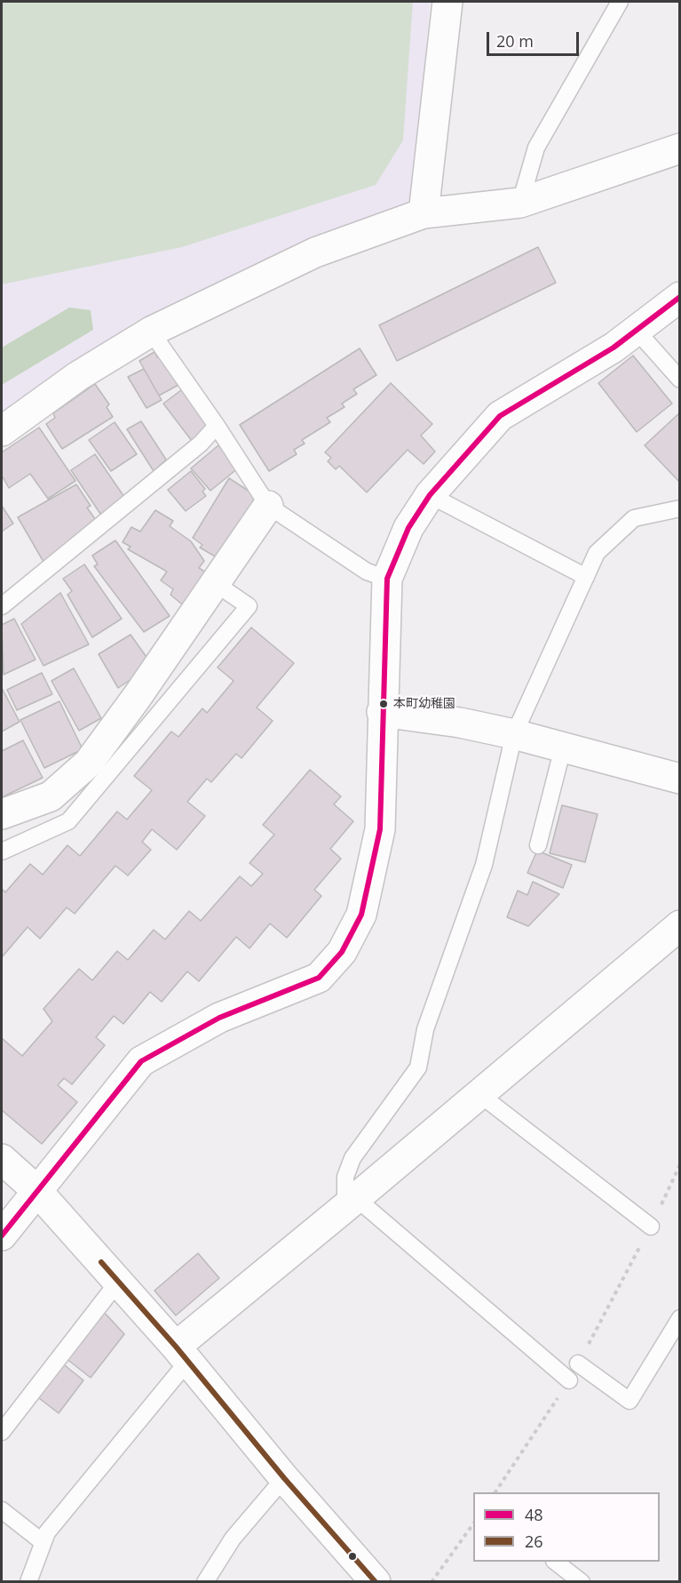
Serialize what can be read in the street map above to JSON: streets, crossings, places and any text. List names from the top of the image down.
{
  "places": ["本町幼稚園"],
  "lines": ["transit line 48", "transit line 26"],
  "legend": ["48", "26"],
  "scale_bar": "20 m"
}
